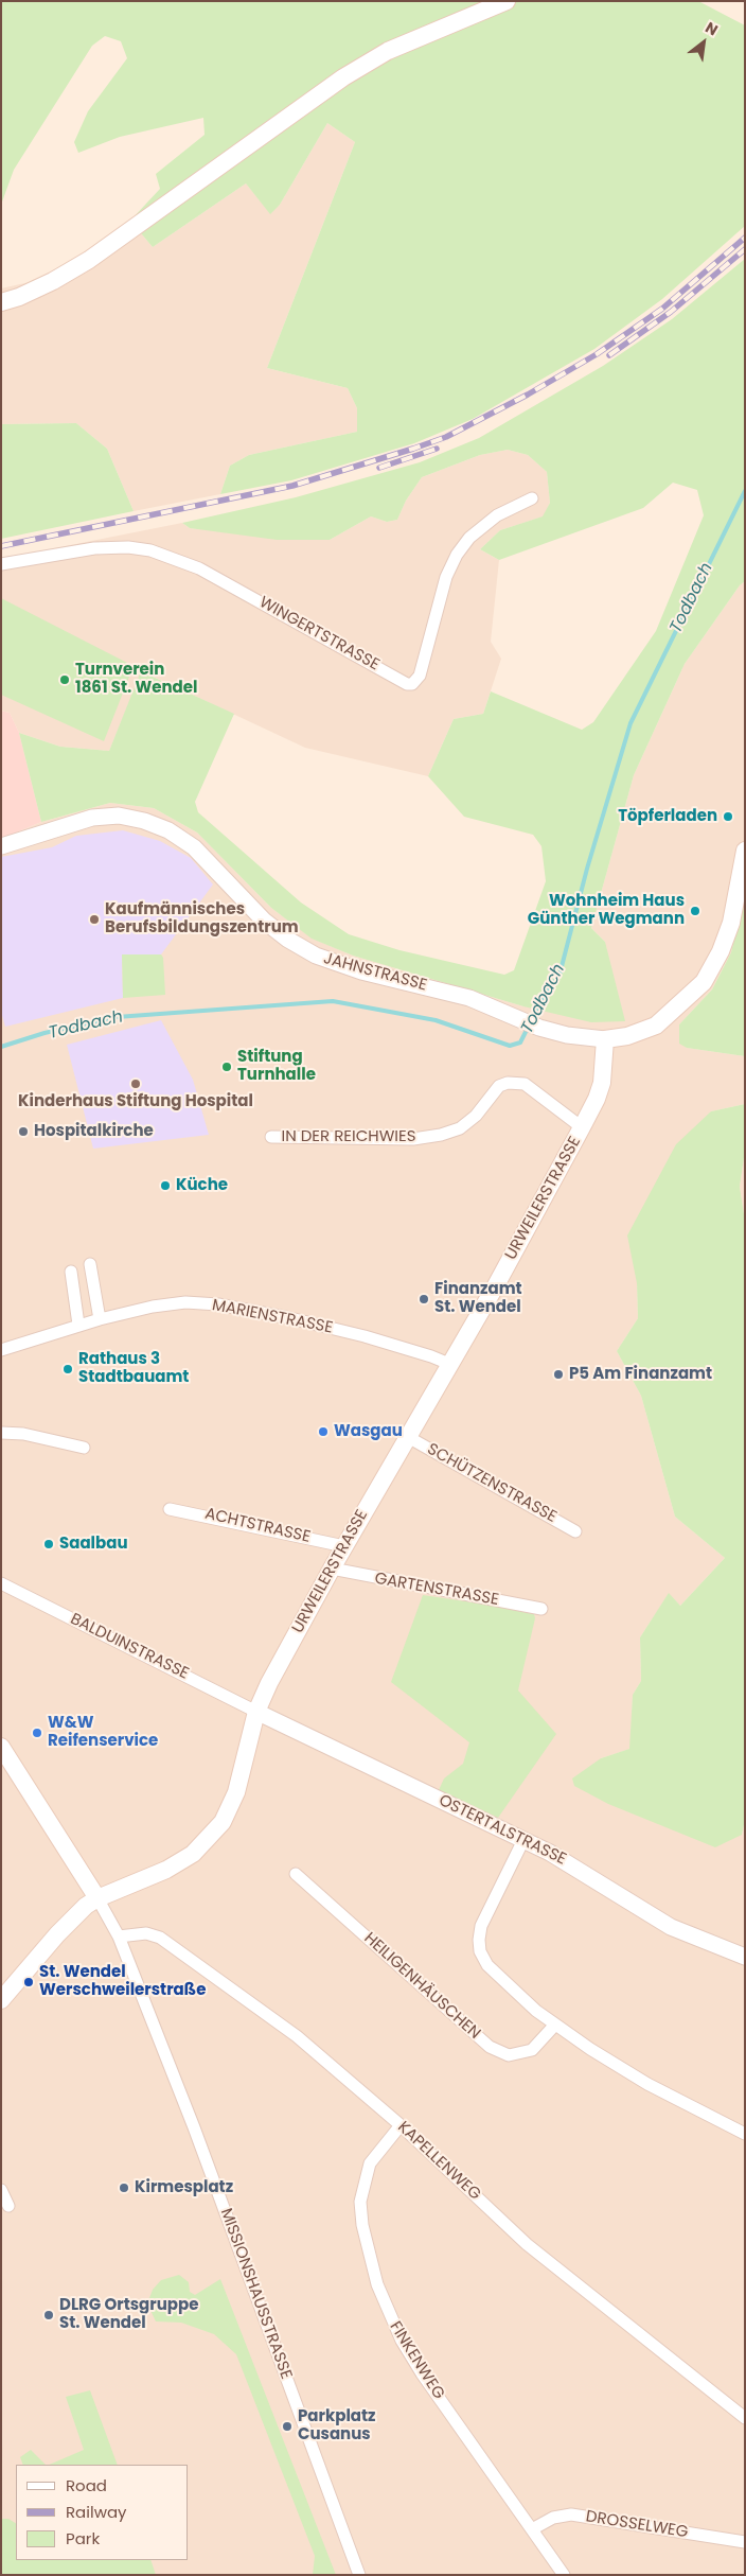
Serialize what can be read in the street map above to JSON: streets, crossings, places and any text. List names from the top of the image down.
{
  "streets": {
    "main road": ["URWEILERSTRASSE"],
    "street": [
      "WINGERTSTRASSE",
      "JAHNSTRASSE",
      "IN DER REICHWIES",
      "MARIENSTRASSE",
      "SCHÜTZENSTRASSE",
      "ACHTSTRASSE",
      "GARTENSTRASSE",
      "BALDUINSTRASSE",
      "OSTERTALSTRASSE",
      "HEILIGENHÄUSCHEN",
      "KAPELLENWEG",
      "MISSIONSHAUSSTRASSE",
      "FINKENWEG",
      "DROSSELWEG"
    ]
  },
  "crossings": [
    ["JAHNSTRASSE", "URWEILERSTRASSE"],
    ["IN DER REICHWIES", "URWEILERSTRASSE"],
    ["URWEILERSTRASSE", "MARIENSTRASSE"],
    ["URWEILERSTRASSE", "SCHÜTZENSTRASSE"],
    ["URWEILERSTRASSE", "ACHTSTRASSE"],
    ["URWEILERSTRASSE", "GARTENSTRASSE"],
    ["URWEILERSTRASSE", "BALDUINSTRASSE"],
    ["URWEILERSTRASSE", "OSTERTALSTRASSE"],
    ["URWEILERSTRASSE", "MISSIONSHAUSSTRASSE"],
    ["BALDUINSTRASSE", "OSTERTALSTRASSE"],
    ["KAPELLENWEG", "MISSIONSHAUSSTRASSE"],
    ["KAPELLENWEG", "FINKENWEG"],
    ["FINKENWEG", "DROSSELWEG"]
  ],
  "water": ["Todbach"],
  "places": [
    "Turnverein 1861 St. Wendel",
    "Töpferladen",
    "Wohnheim Haus Günther Wegmann",
    "Kaufmännisches Berufsbildungszentrum",
    "Stiftung Turnhalle",
    "Kinderhaus Stiftung Hospital",
    "Hospitalkirche",
    "Küche",
    "Finanzamt St. Wendel",
    "Rathaus 3 Stadtbauamt",
    "P5 Am Finanzamt",
    "Wasgau",
    "Saalbau",
    "W&W Reifenservice",
    "St. Wendel Werschweilerstraße",
    "Kirmesplatz",
    "DLRG Ortsgruppe St. Wendel",
    "Parkplatz Cusanus"
  ],
  "legend": ["Road", "Railway", "Park"],
  "north": "top right"
}
